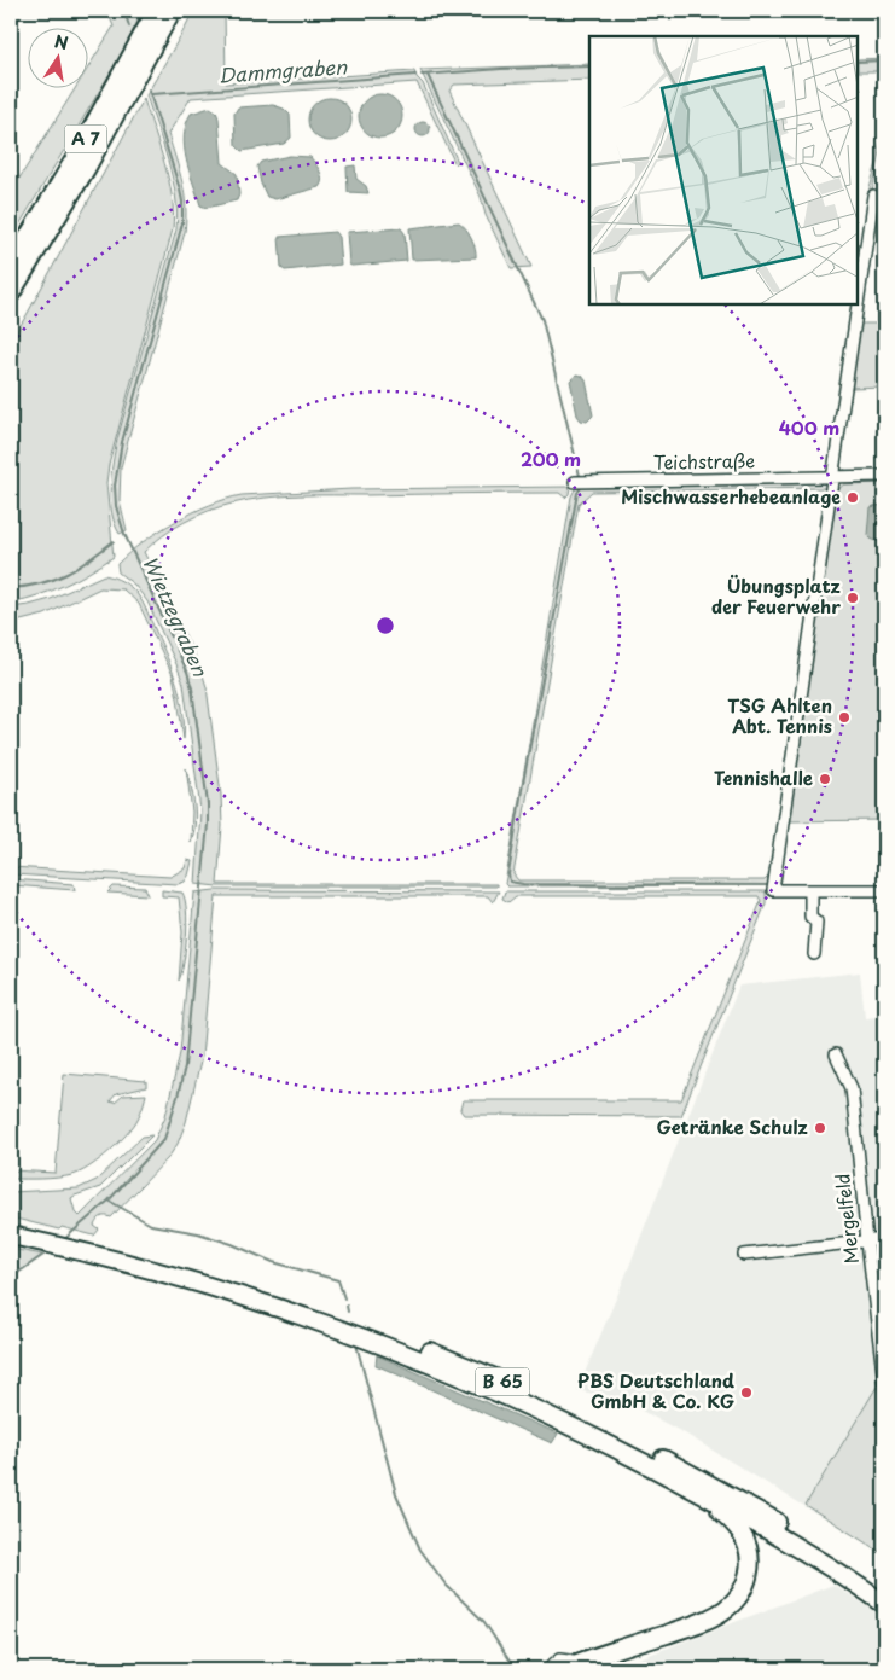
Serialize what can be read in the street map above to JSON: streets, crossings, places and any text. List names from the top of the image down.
{
  "streets": {
    "highway": ["A 7", "B 65"],
    "street": ["Teichstraße", "Mergelfeld"]
  },
  "water": ["Dammgraben", "Wietzegraben"],
  "places": [
    "Mischwasserhebeanlage",
    "Übungsplatz der Feuerwehr",
    "TSG Ahlten Abt. Tennis",
    "Tennishalle",
    "Getränke Schulz",
    "PBS Deutschland GmbH & Co. KG"
  ],
  "north": "top",
  "rings": ["400 m", "200 m"]
}
